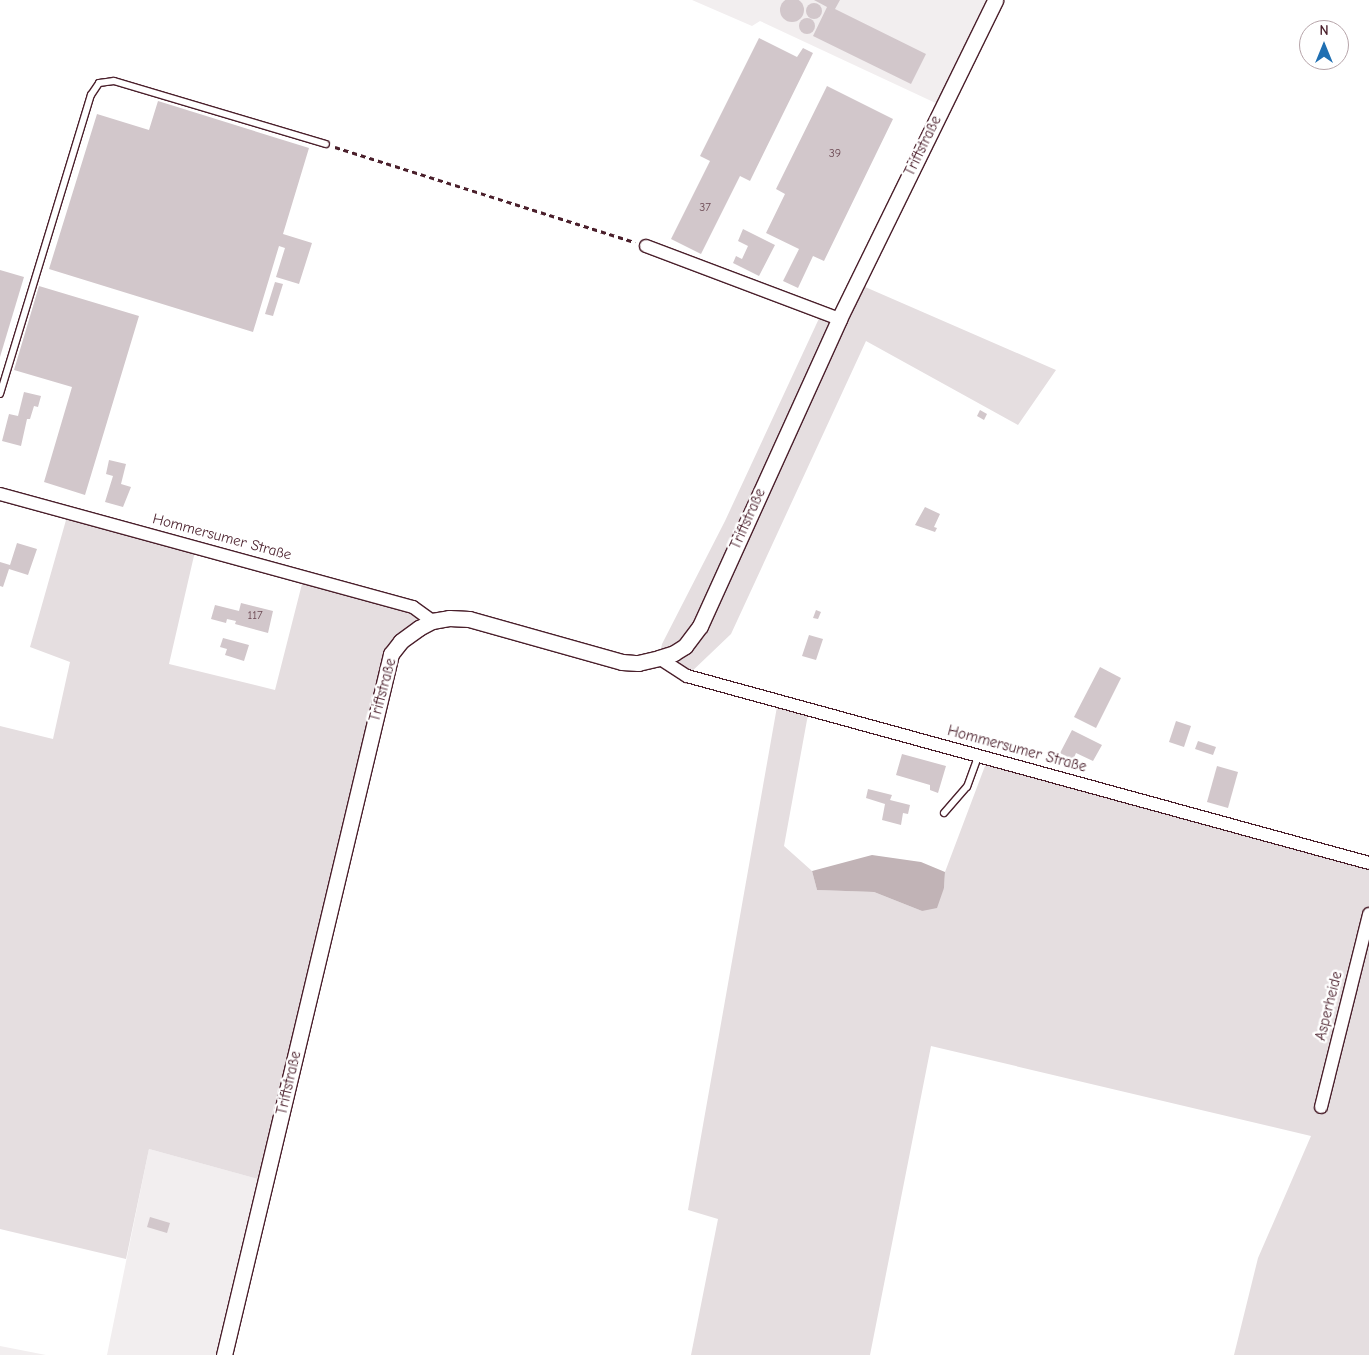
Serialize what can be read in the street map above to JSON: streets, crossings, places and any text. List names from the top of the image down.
{
  "streets": {
    "street": ["Triftstraße", "Hommersumer Straße", "Asperheide"]
  },
  "crossings": [
    ["Triftstraße", "Hommersumer Straße"]
  ],
  "house_numbers": ["39", "37", "117"],
  "north": "top"
}
